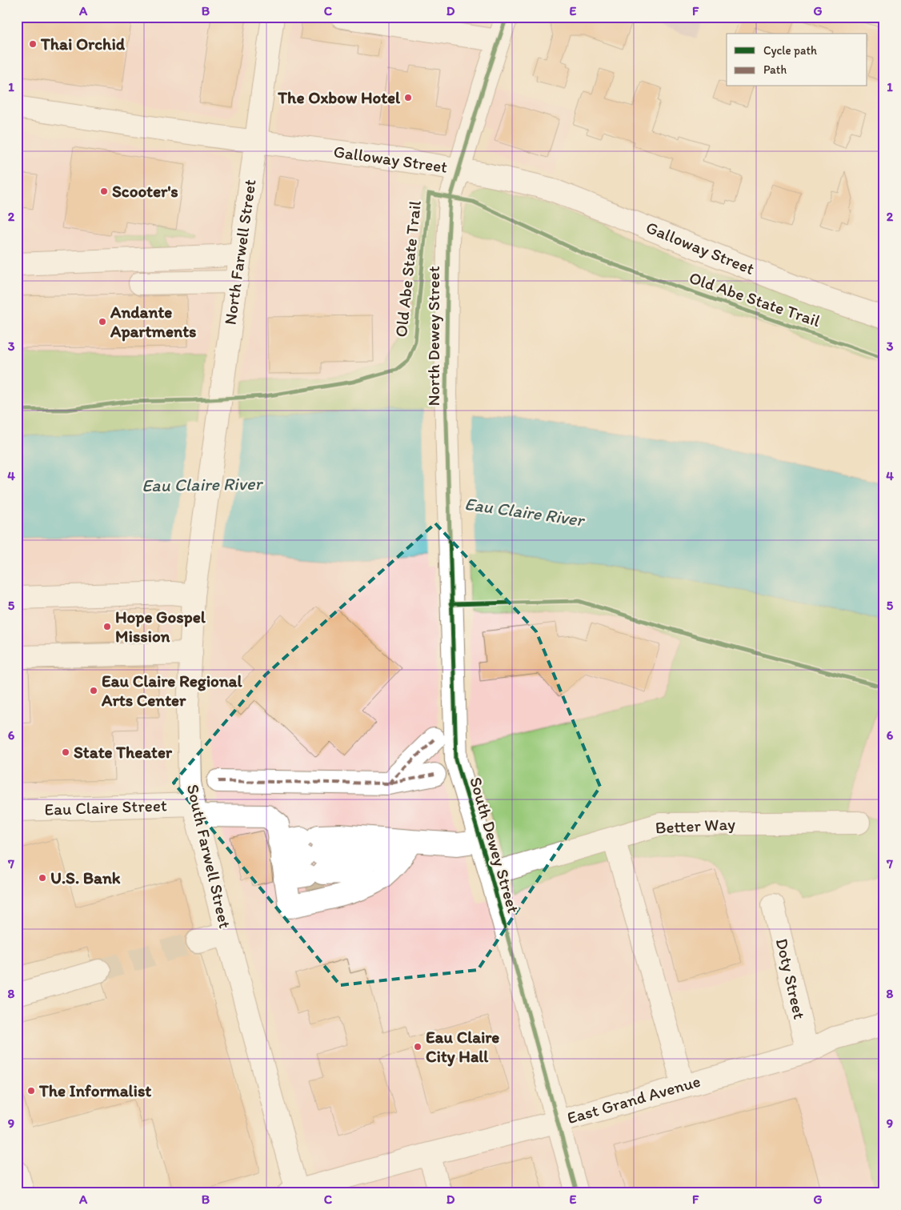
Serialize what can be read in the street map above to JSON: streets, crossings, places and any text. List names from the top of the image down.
{
  "streets": {
    "street": [
      "Galloway Street",
      "North Farwell Street",
      "North Dewey Street",
      "Eau Claire Street",
      "Better Way",
      "South Dewey Street",
      "South Farwell Street",
      "Doty Street",
      "East Grand Avenue"
    ],
    "cycle path": ["Old Abe State Trail"]
  },
  "crossings": [
    ["Galloway Street", "North Farwell Street"],
    ["Galloway Street", "North Dewey Street"],
    ["North Farwell Street", "South Farwell Street"],
    ["North Dewey Street", "South Dewey Street"],
    ["Eau Claire Street", "South Farwell Street"],
    ["Better Way", "South Dewey Street"],
    ["South Dewey Street", "East Grand Avenue"],
    ["South Farwell Street", "East Grand Avenue"],
    ["Doty Street", "East Grand Avenue"]
  ],
  "water": ["Eau Claire River"],
  "places": [
    "Thai Orchid",
    "The Oxbow Hotel",
    "Scooter's",
    "Andante Apartments",
    "Hope Gospel Mission",
    "Eau Claire Regional Arts Center",
    "State Theater",
    "U.S. Bank",
    "Eau Claire City Hall",
    "The Informalist"
  ],
  "legend": ["Cycle path", "Path"],
  "grid": {
    "columns": [
      "A",
      "B",
      "C",
      "D",
      "E",
      "F",
      "G"
    ],
    "rows": [
      "1",
      "2",
      "3",
      "4",
      "5",
      "6",
      "7",
      "8",
      "9"
    ]
  }
}
